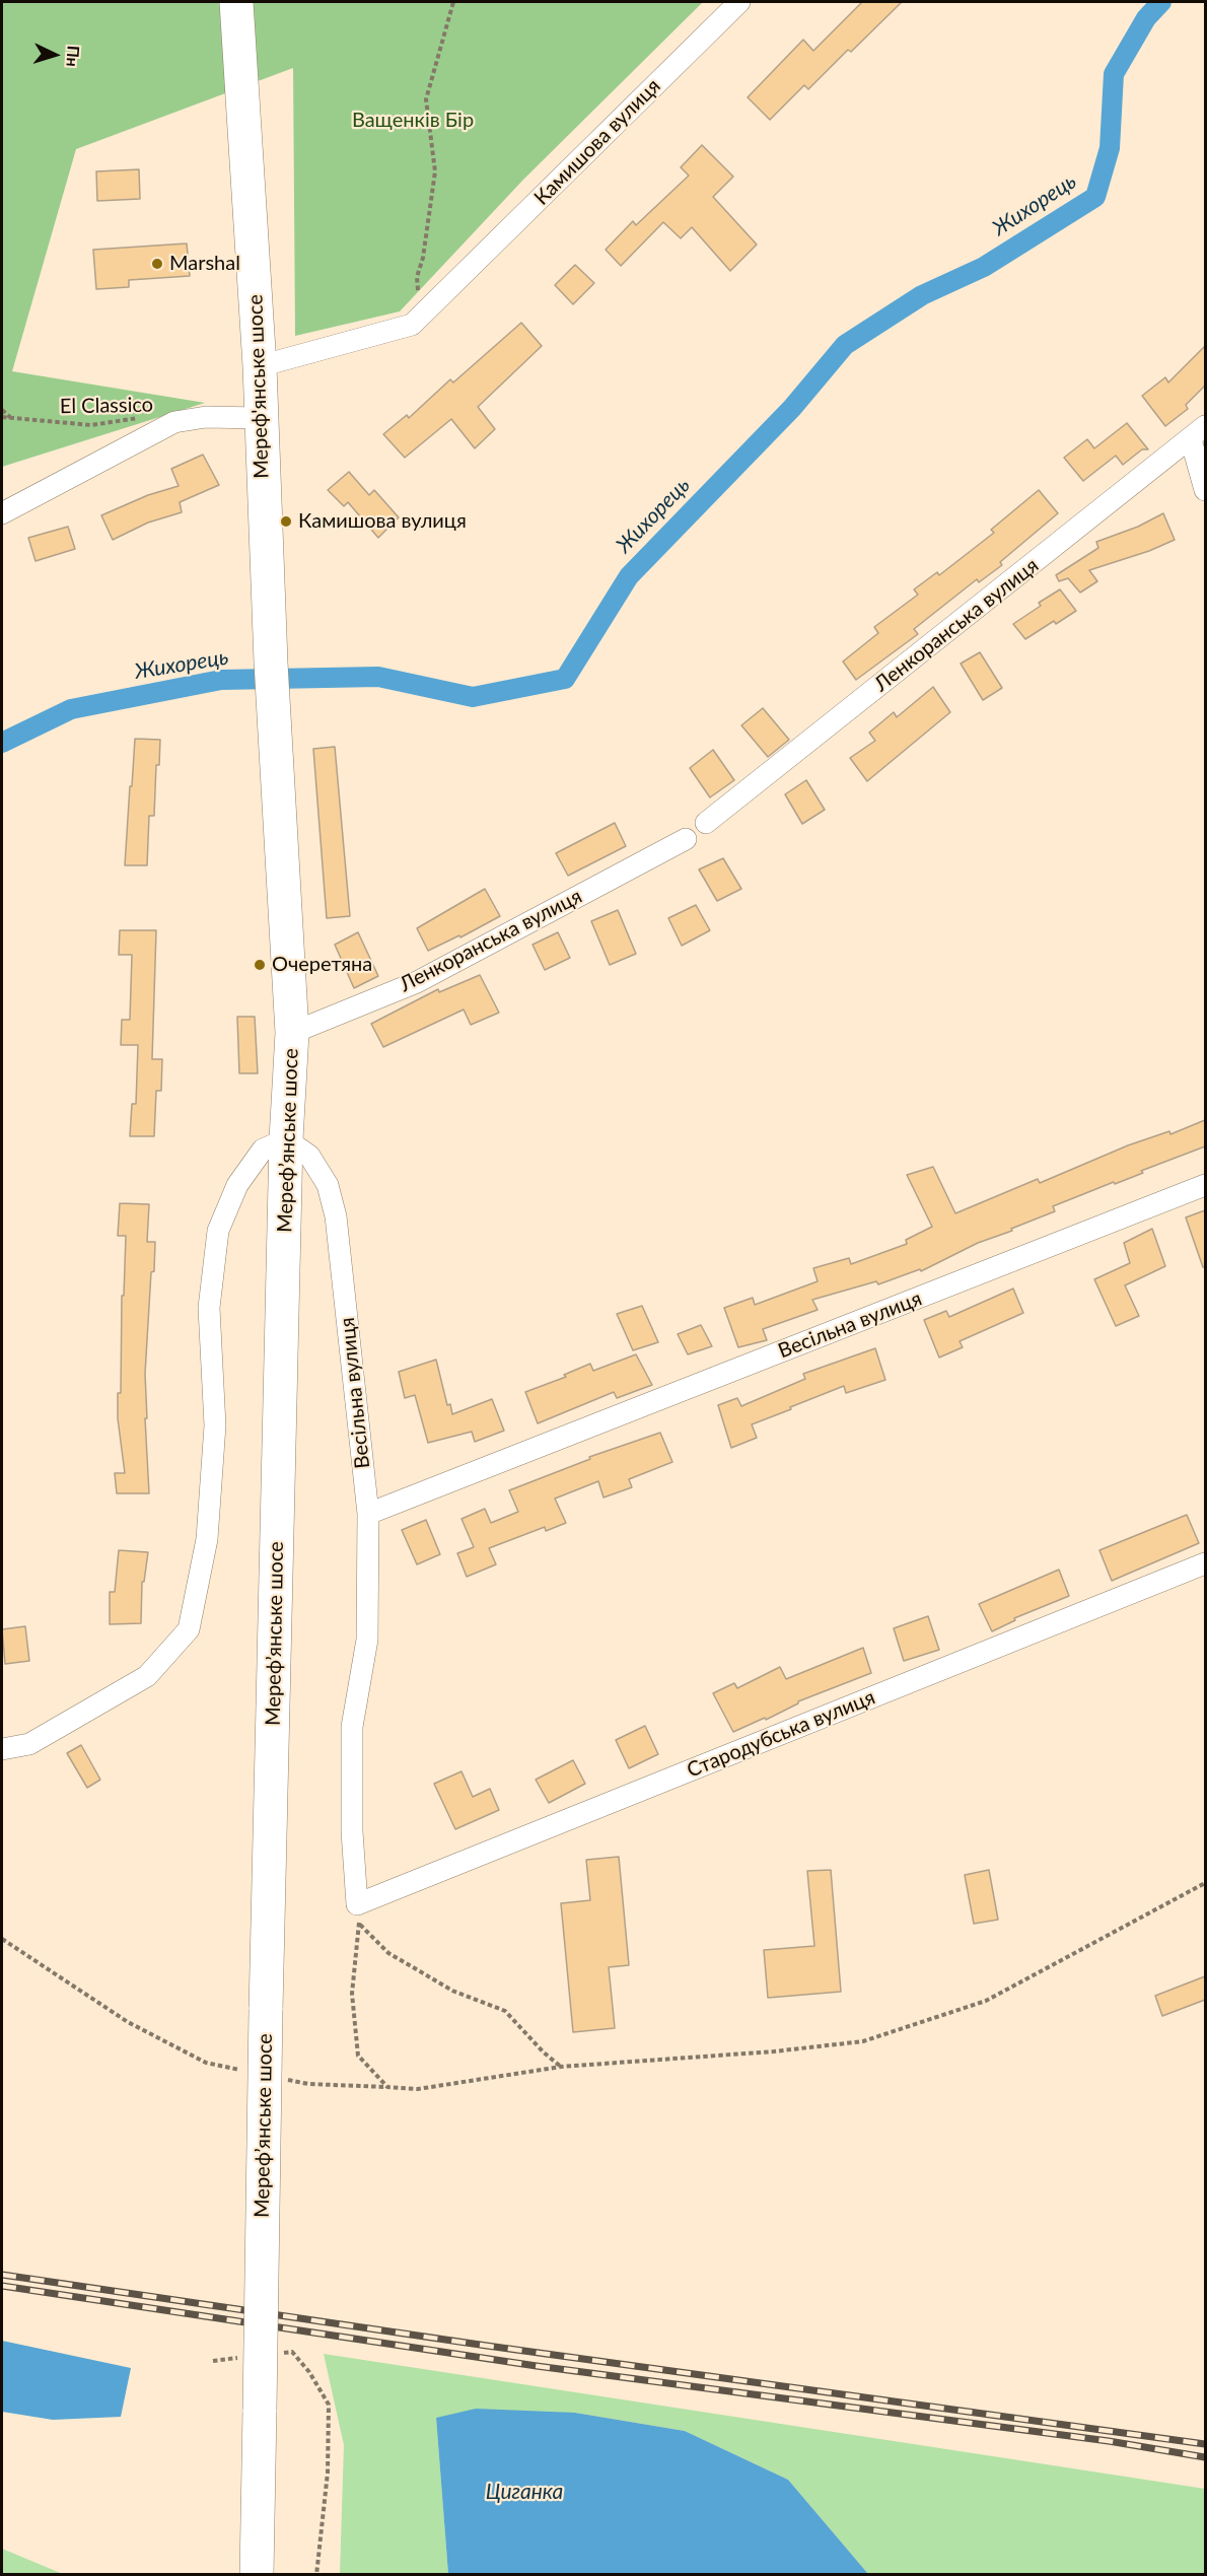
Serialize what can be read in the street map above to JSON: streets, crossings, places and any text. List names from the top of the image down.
{
  "streets": {
    "highway": ["Мереф'янське шосе", "Мереф’янське шосе"],
    "street": [
      "Камишова вулиця",
      "Ленкоранська вулиця",
      "Весільна вулиця",
      "Стародубська вулиця"
    ],
    "path": ["El Classico"]
  },
  "crossings": [
    ["Камишова вулиця", "Мереф'янське шосе"],
    ["Мереф'янське шосе", "Мереф’янське шосе"],
    ["Ленкоранська вулиця", "Мереф’янське шосе"],
    ["Мереф’янське шосе", "Весільна вулиця"]
  ],
  "water": ["Жихорець", "Циганка"],
  "parks": ["Ващенків Бір"],
  "places": ["Marshal", "Камишова вулиця", "Очеретяна"],
  "north": "right"
}
